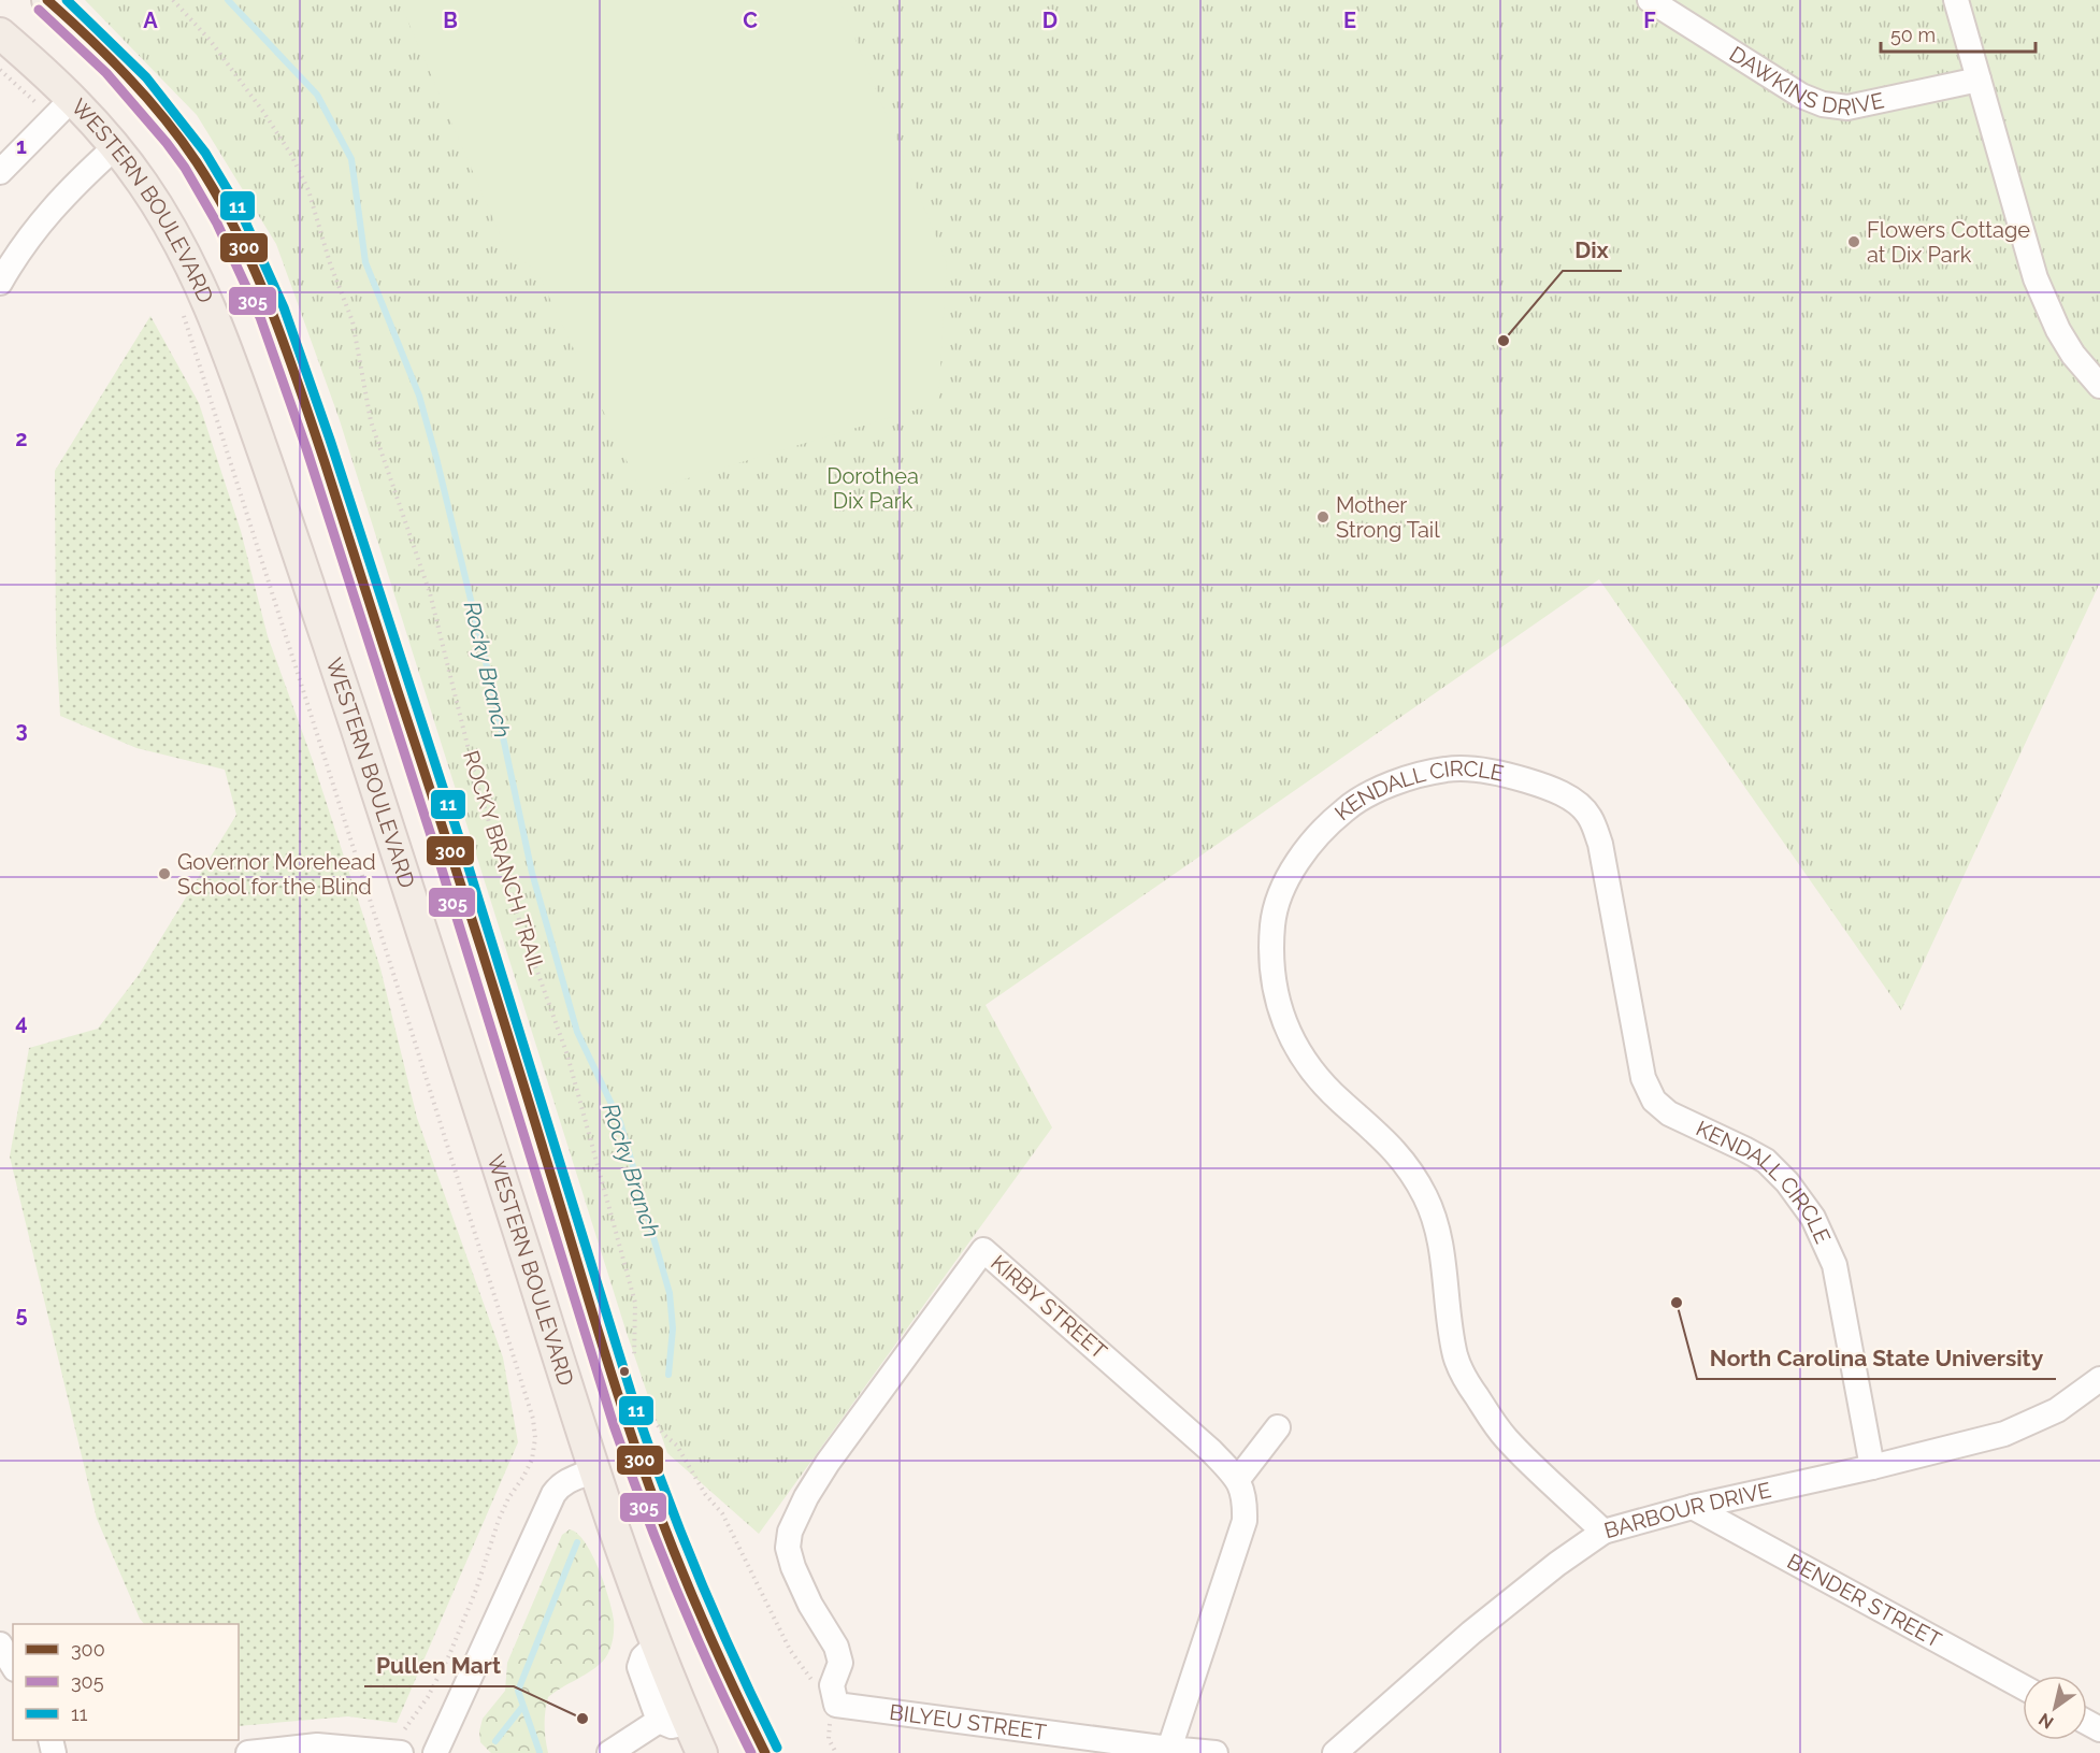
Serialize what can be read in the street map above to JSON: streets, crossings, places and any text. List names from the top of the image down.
{
  "streets": {
    "main road": ["WESTERN BOULEVARD"],
    "street": [
      "DAWKINS DRIVE",
      "KENDALL CIRCLE",
      "KIRBY STREET",
      "BARBOUR DRIVE",
      "BENDER STREET",
      "BILYEU STREET"
    ],
    "path": ["ROCKY BRANCH TRAIL"]
  },
  "crossings": [
    ["KENDALL CIRCLE", "BARBOUR DRIVE"],
    ["KIRBY STREET", "BILYEU STREET"],
    ["BARBOUR DRIVE", "BENDER STREET"]
  ],
  "water": ["Rocky Branch"],
  "parks": ["Dorothea Dix Park"],
  "places": [
    "Flowers Cottage at Dix Park",
    "Dix",
    "Mother Strong Tail",
    "Governor Morehead School for the Blind",
    "North Carolina State University",
    "Pullen Mart"
  ],
  "lines": ["transit line 300", "transit line 11", "transit line 305"],
  "legend": ["300", "305", "11"],
  "scale_bar": "50 m",
  "north": "bottom left",
  "grid": {
    "columns": [
      "A",
      "B",
      "C",
      "D",
      "E",
      "F"
    ],
    "rows": [
      "1",
      "2",
      "3",
      "4",
      "5"
    ]
  }
}
